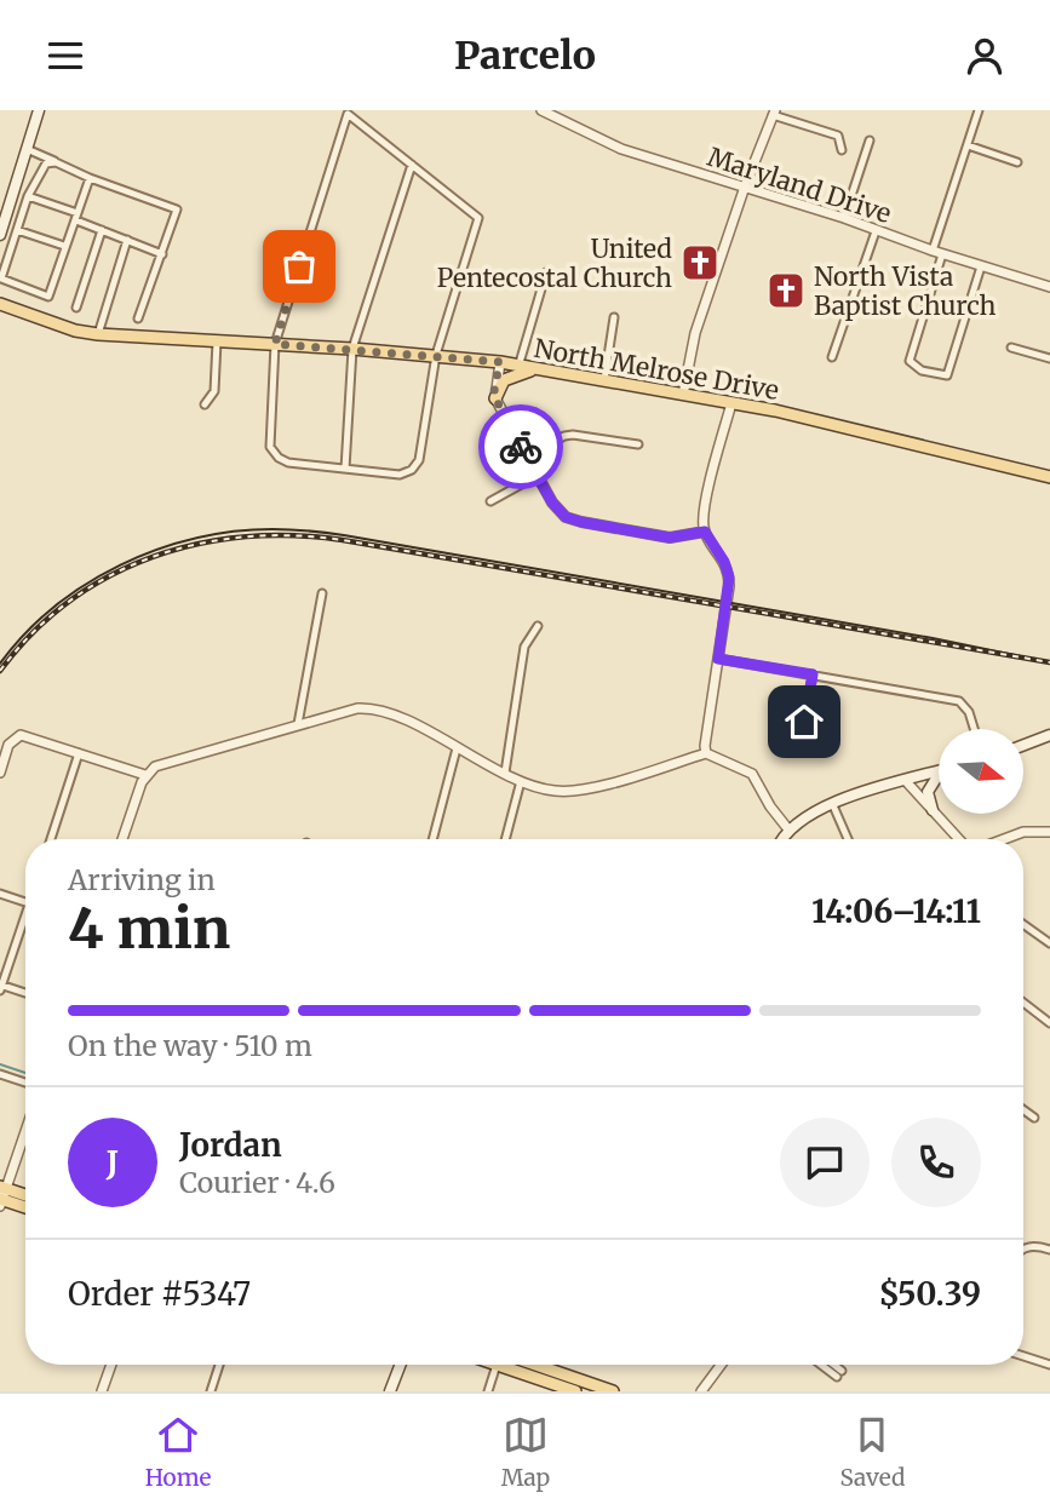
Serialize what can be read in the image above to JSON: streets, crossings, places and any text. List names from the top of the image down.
{
  "streets": {
    "main road": ["North Melrose Drive"],
    "street": ["Maryland Drive"]
  },
  "places": {
    "church": ["United Pentecostal Church", "North Vista Baptist Church"]
  },
  "north": "right",
  "page": {
    "header": "Parcelo",
    "heading": ["4 min", "Arriving in", "14:06–14:11"],
    "panel": [
      "Jordan",
      "Courier · 4.6",
      "Order #5347",
      "$50.39"
    ],
    "bar": "On the way · 510 m",
    "round": "J",
    "tabs": ["Home", "Map", "Saved"]
  }
}
